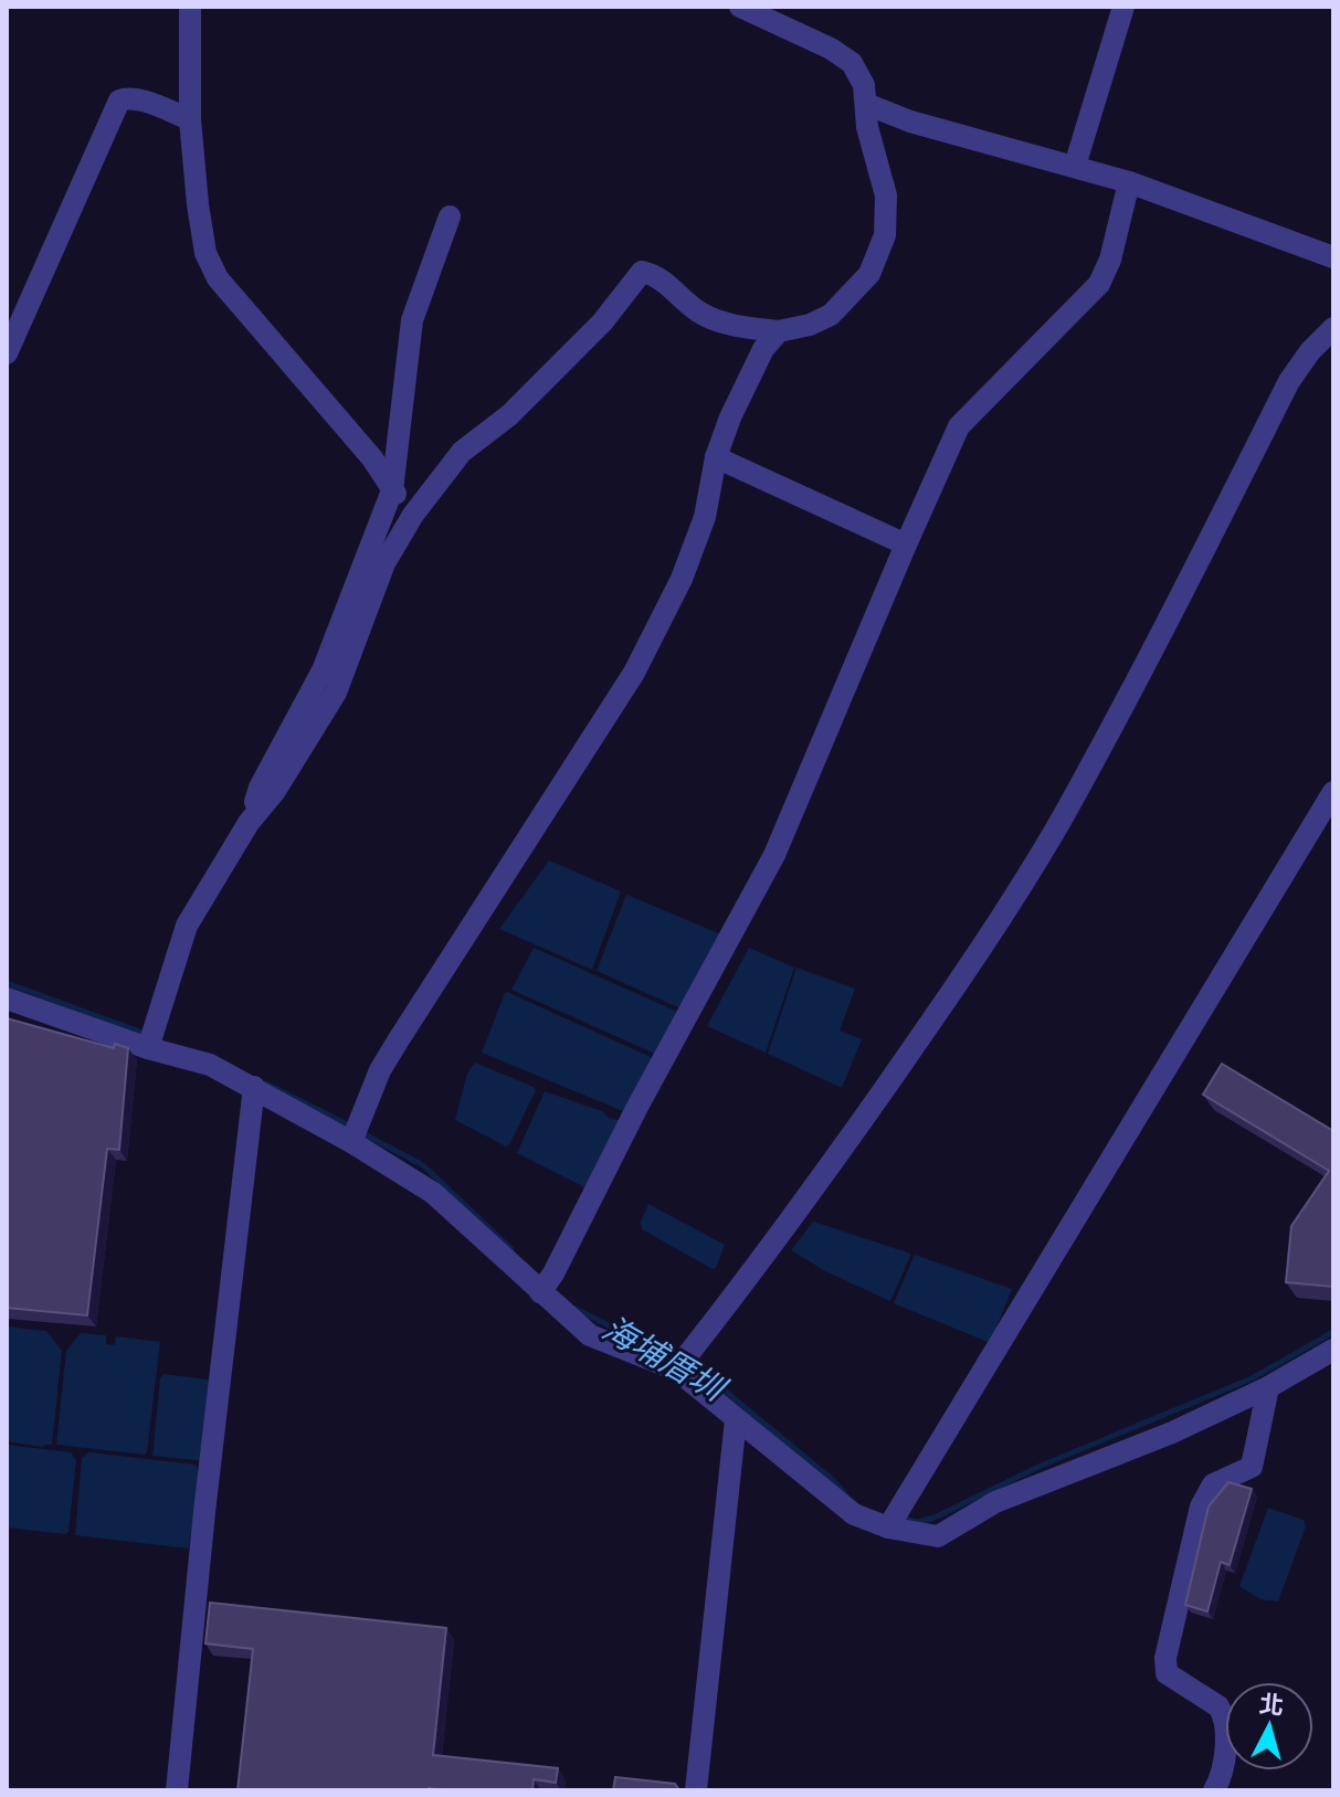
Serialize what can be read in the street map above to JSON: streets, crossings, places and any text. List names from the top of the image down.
{
  "water": ["海埔厝圳"],
  "north": "top"
}
